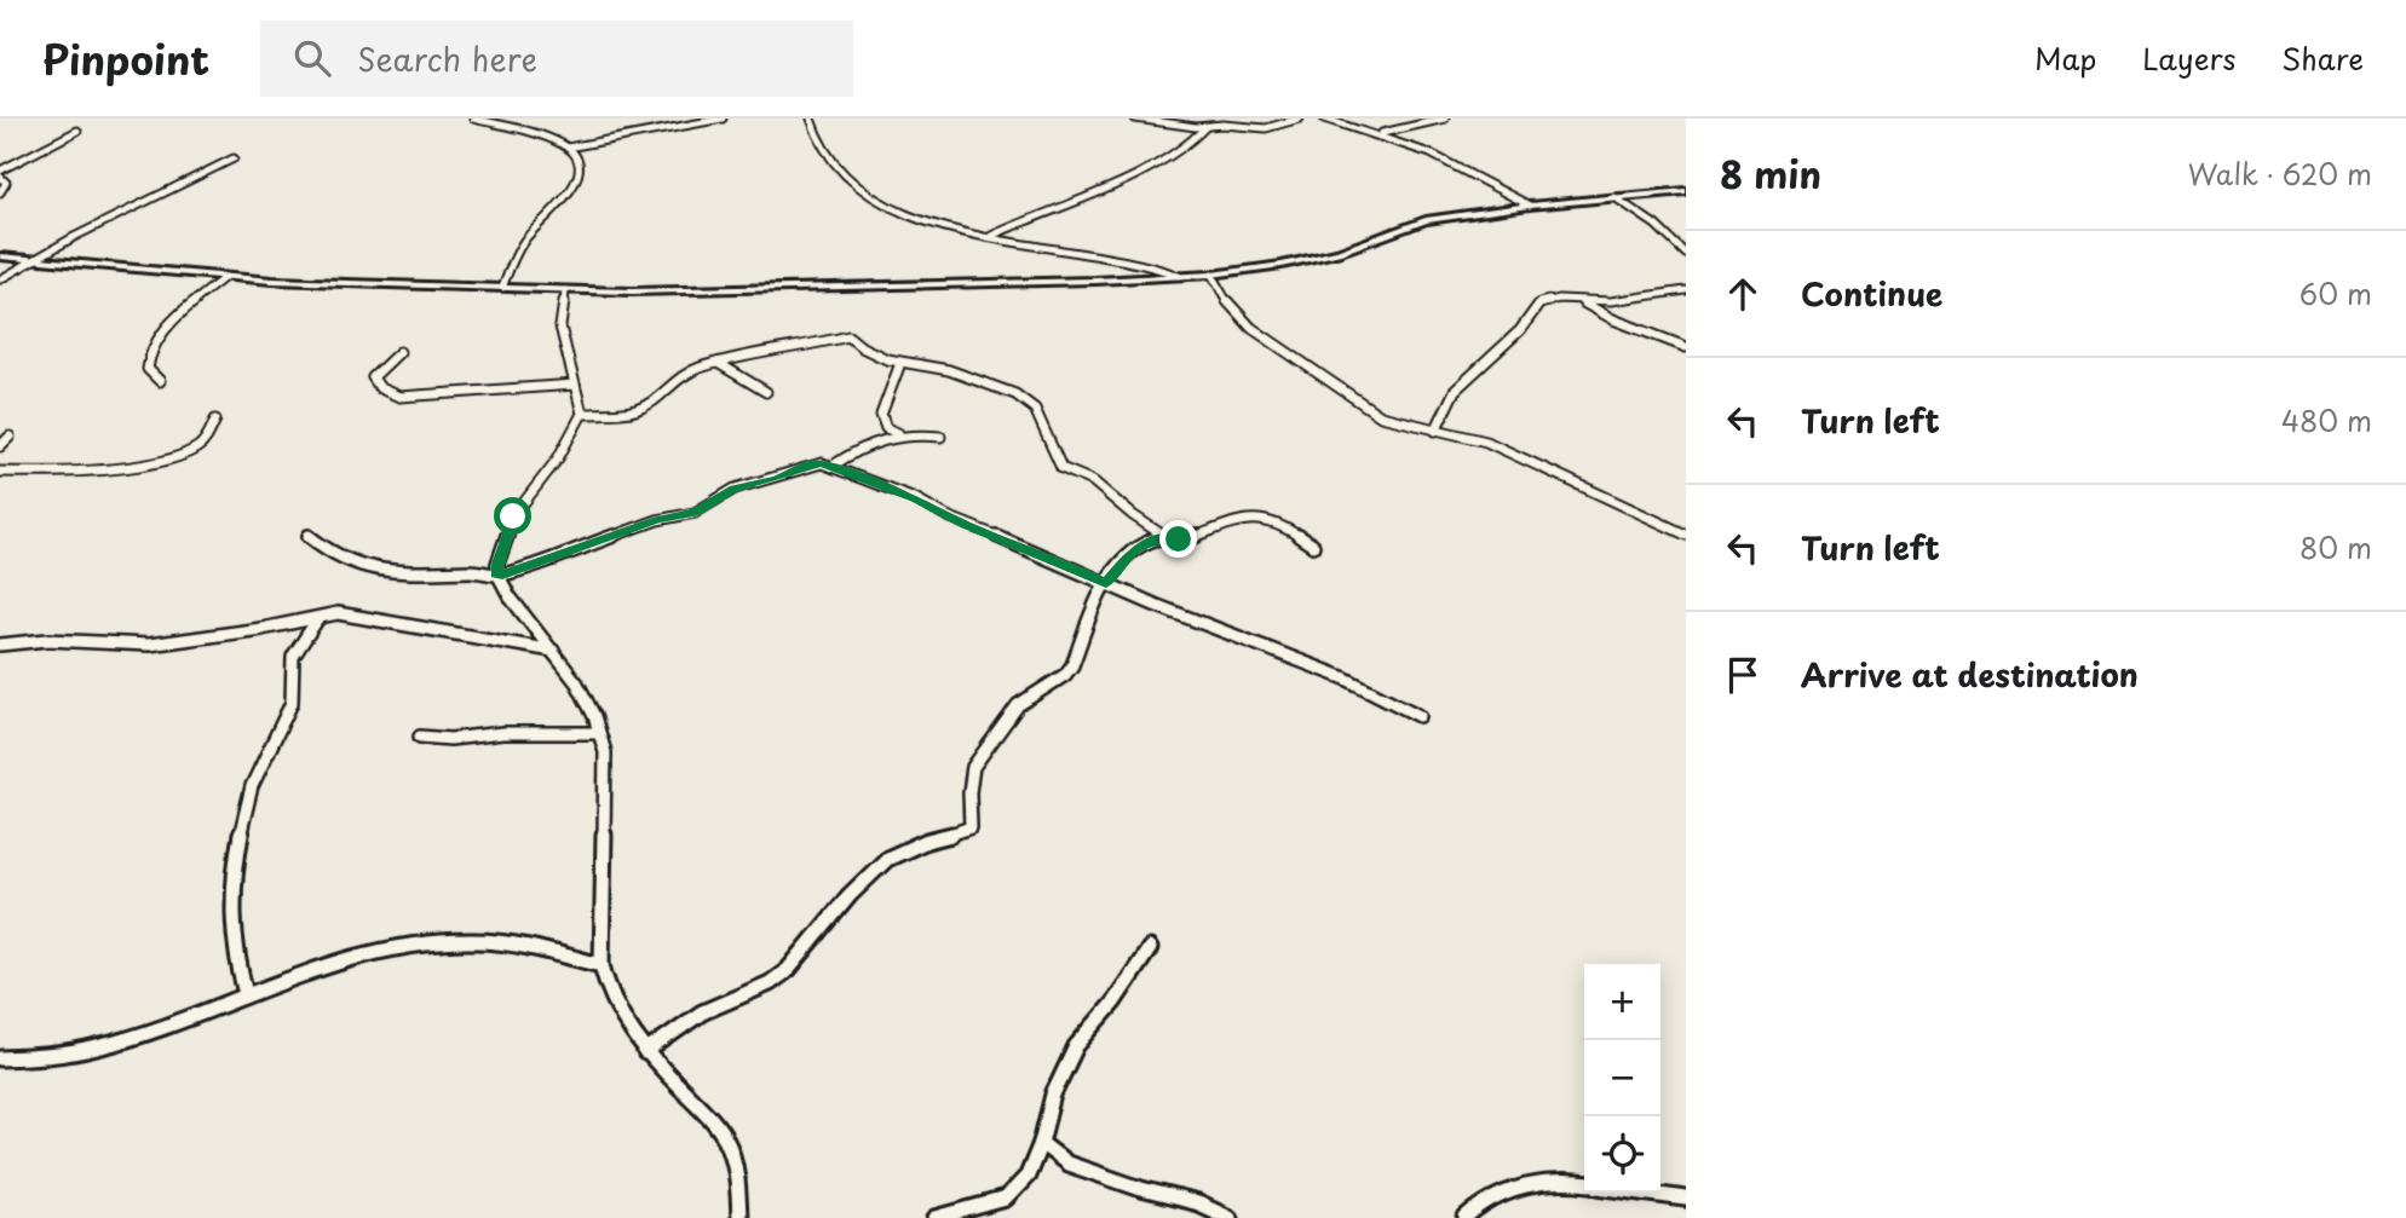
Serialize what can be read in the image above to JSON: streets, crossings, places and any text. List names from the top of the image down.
{
  "page": {
    "header": "Pinpoint",
    "search": "Search here",
    "nav": ["Map", "Layers", "Share"],
    "heading": ["8 min", "Walk · 620 m"],
    "list": [
      ["Continue", "60 m"],
      ["Turn left", "480 m"],
      ["Turn left", "80 m"],
      "Arrive at destination"
    ],
    "map_buttons": ["+", "−"]
  }
}
